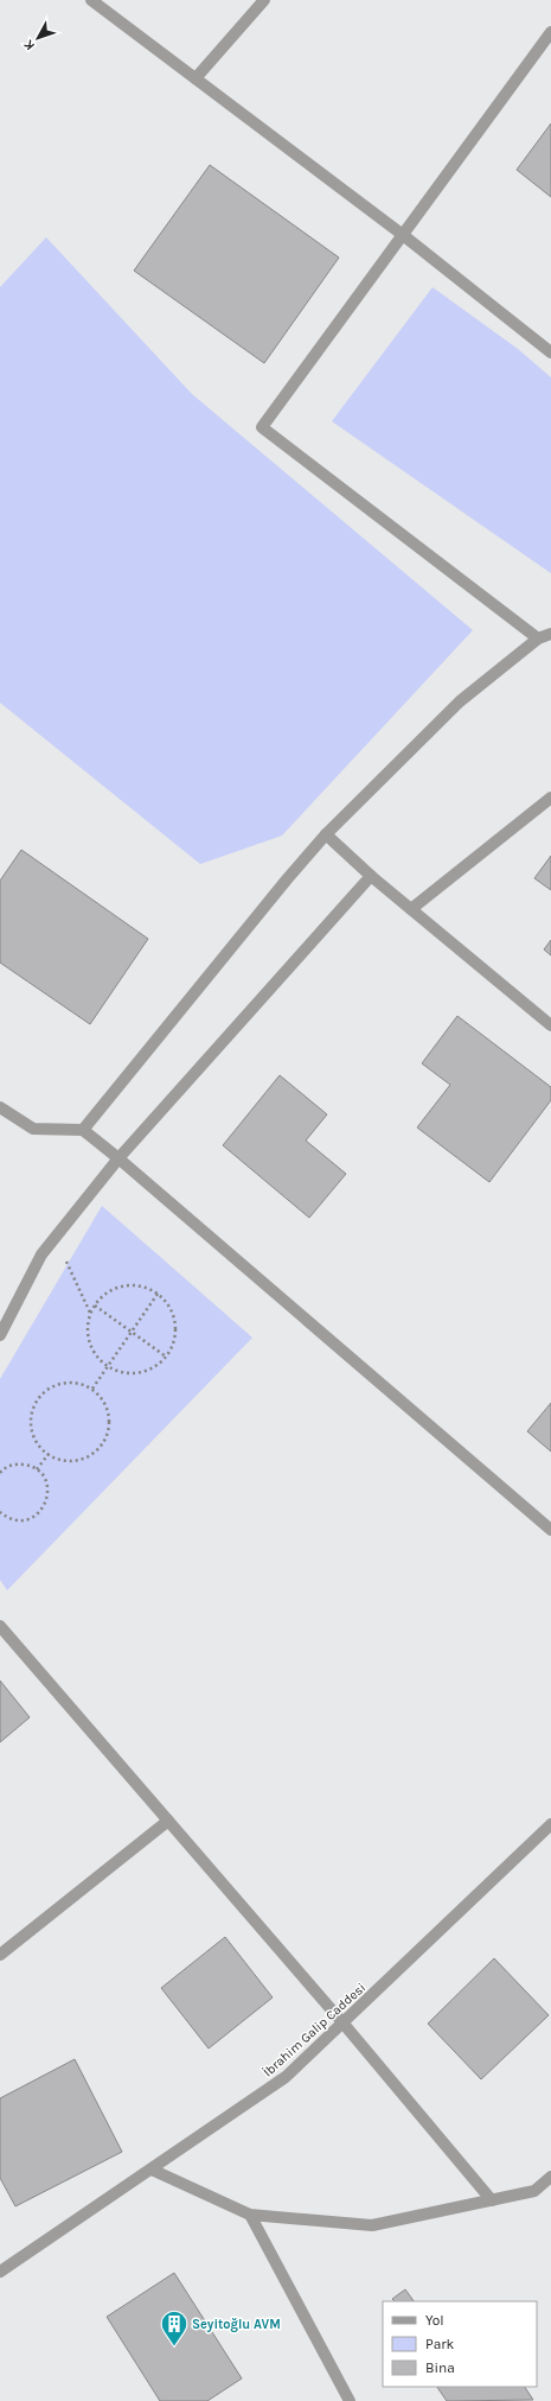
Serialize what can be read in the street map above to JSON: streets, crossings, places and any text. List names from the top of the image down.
{
  "streets": {
    "street": ["İbrahim Galip Caddesi"]
  },
  "places": {
    "building": ["Seyitoğlu AVM"]
  },
  "legend": ["Yol", "Park", "Bina"],
  "north": "bottom left"
}
